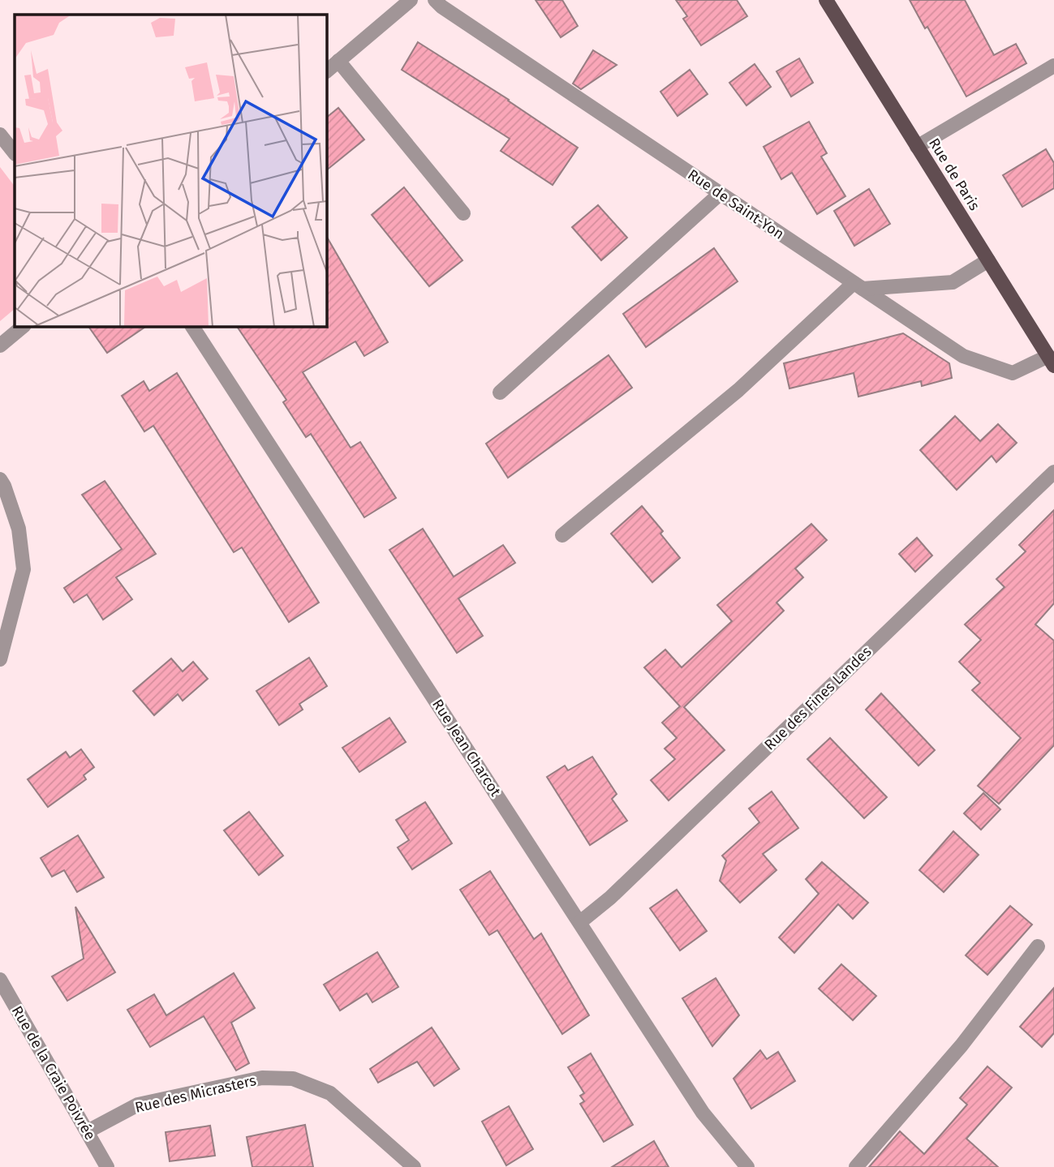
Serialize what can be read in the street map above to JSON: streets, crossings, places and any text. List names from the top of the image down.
{
  "streets": {
    "main road": ["Rue de Paris"],
    "street": [
      "Rue de Saint-Yon",
      "Rue des Fines Landes",
      "Rue Jean Charcot",
      "Rue de la Craie Poivrée",
      "Rue des Micrasters"
    ]
  },
  "crossings": [
    ["Rue de Paris", "Rue de Saint-Yon"],
    ["Rue des Fines Landes", "Rue Jean Charcot"],
    ["Rue de la Craie Poivrée", "Rue des Micrasters"]
  ]
}
